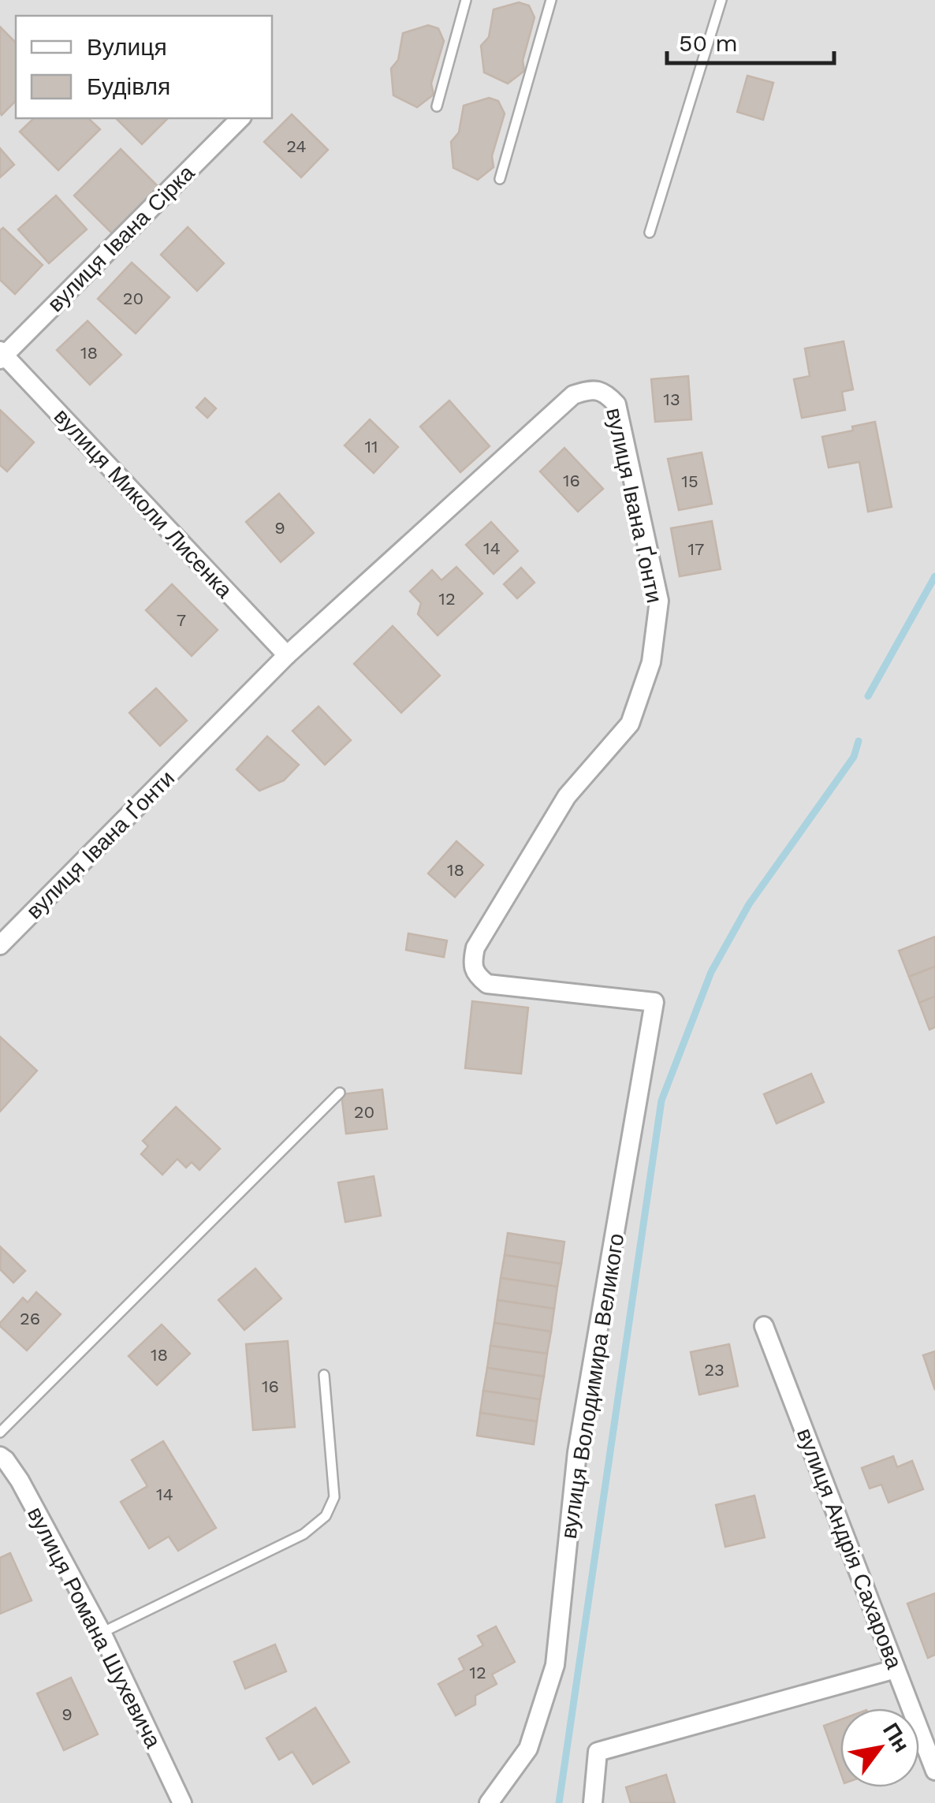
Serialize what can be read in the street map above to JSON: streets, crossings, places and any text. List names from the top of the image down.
{
  "streets": {
    "street": [
      "вулиця Івана Сірка",
      "вулиця Миколи Лисенка",
      "вулиця Івана Ґонти",
      "вулиця Володимира Великого",
      "вулиця Андрія Сахарова",
      "вулиця Романа Шухевича"
    ]
  },
  "crossings": [
    ["вулиця Івана Сірка", "вулиця Миколи Лисенка"],
    ["вулиця Миколи Лисенка", "вулиця Івана Ґонти"],
    ["вулиця Івана Ґонти", "вулиця Володимира Великого"]
  ],
  "house_numbers": [
    "24",
    "20",
    "18",
    "13",
    "11",
    "16",
    "15",
    "9",
    "14",
    "17",
    "12",
    "7",
    "18",
    "20",
    "26",
    "18",
    "23",
    "16",
    "14",
    "12",
    "9"
  ],
  "legend": ["Вулиця", "Будівля"],
  "scale_bar": "50 m",
  "north": "top right"
}
